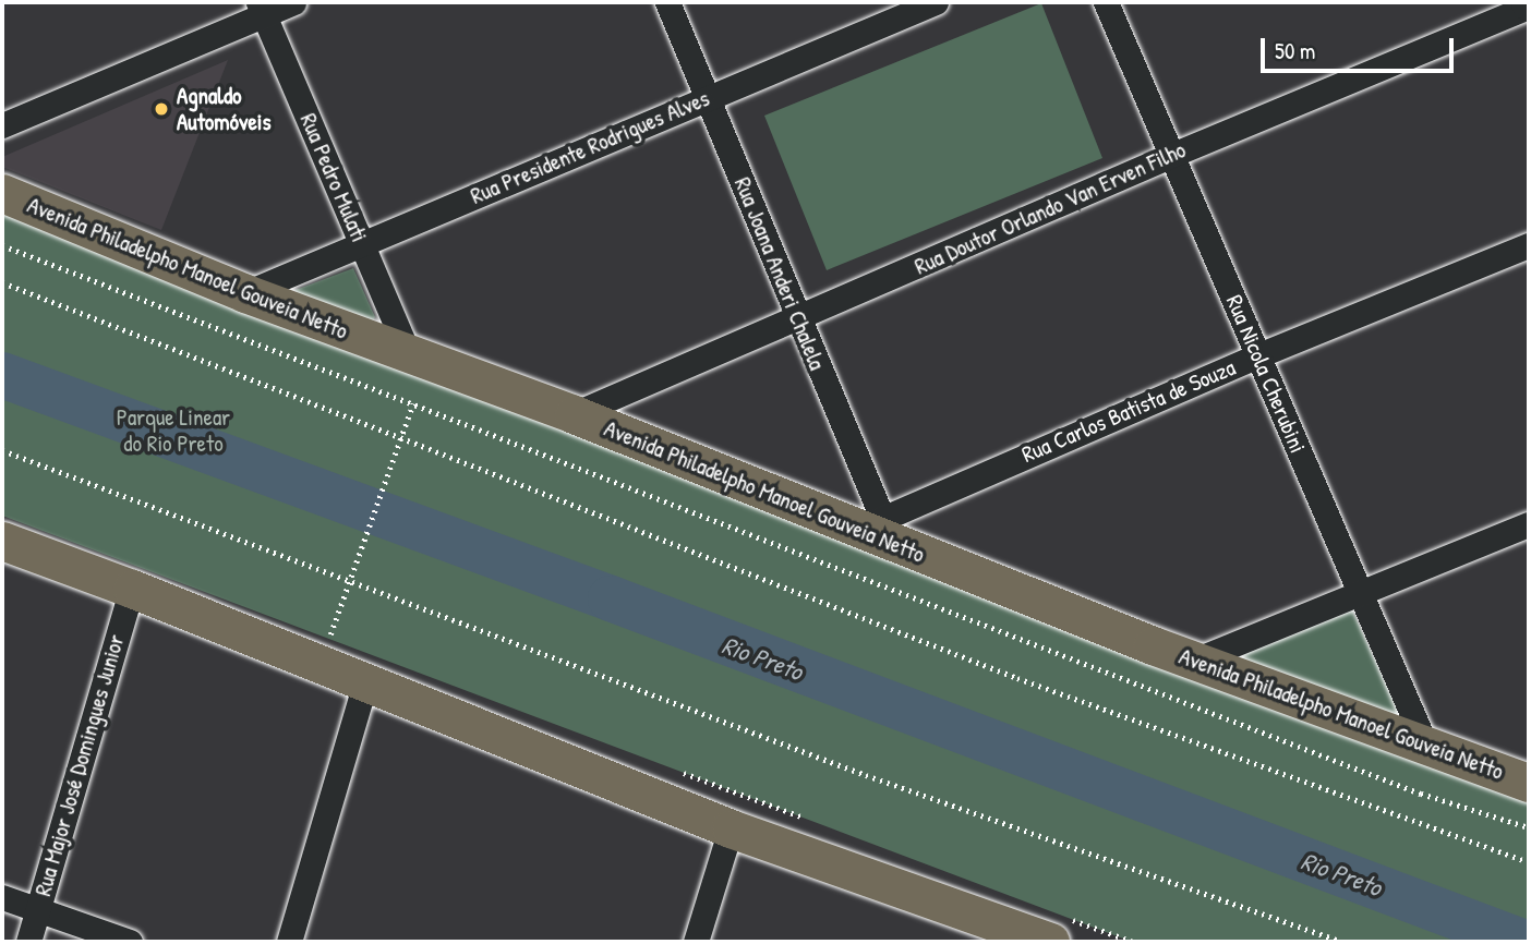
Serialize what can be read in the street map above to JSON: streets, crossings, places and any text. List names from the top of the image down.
{
  "streets": {
    "main road": ["Avenida Philadelpho Manoel Gouveia Netto"],
    "street": [
      "Rua Presidente Rodrigues Alves",
      "Rua Pedro Mulati",
      "Rua Doutor Orlando Van Erven Filho",
      "Rua Joana Anderi Chalela",
      "Rua Nicola Cherubini",
      "Rua Carlos Batista de Souza",
      "Rua Major José Domingues Junior"
    ]
  },
  "crossings": [
    ["Rua Presidente Rodrigues Alves", "Rua Pedro Mulati"],
    ["Rua Presidente Rodrigues Alves", "Avenida Philadelpho Manoel Gouveia Netto"],
    ["Rua Presidente Rodrigues Alves", "Rua Joana Anderi Chalela"],
    ["Rua Pedro Mulati", "Avenida Philadelpho Manoel Gouveia Netto"],
    ["Rua Doutor Orlando Van Erven Filho", "Avenida Philadelpho Manoel Gouveia Netto"],
    ["Rua Doutor Orlando Van Erven Filho", "Rua Joana Anderi Chalela"],
    ["Rua Doutor Orlando Van Erven Filho", "Rua Nicola Cherubini"],
    ["Avenida Philadelpho Manoel Gouveia Netto", "Rua Joana Anderi Chalela"],
    ["Avenida Philadelpho Manoel Gouveia Netto", "Rua Nicola Cherubini"],
    ["Avenida Philadelpho Manoel Gouveia Netto", "Rua Carlos Batista de Souza"],
    ["Rua Joana Anderi Chalela", "Rua Carlos Batista de Souza"],
    ["Rua Nicola Cherubini", "Rua Carlos Batista de Souza"]
  ],
  "water": ["Rio Preto"],
  "parks": ["Parque Linear do Rio Preto"],
  "places": ["Agnaldo Automóveis"],
  "scale_bar": "50 m"
}
